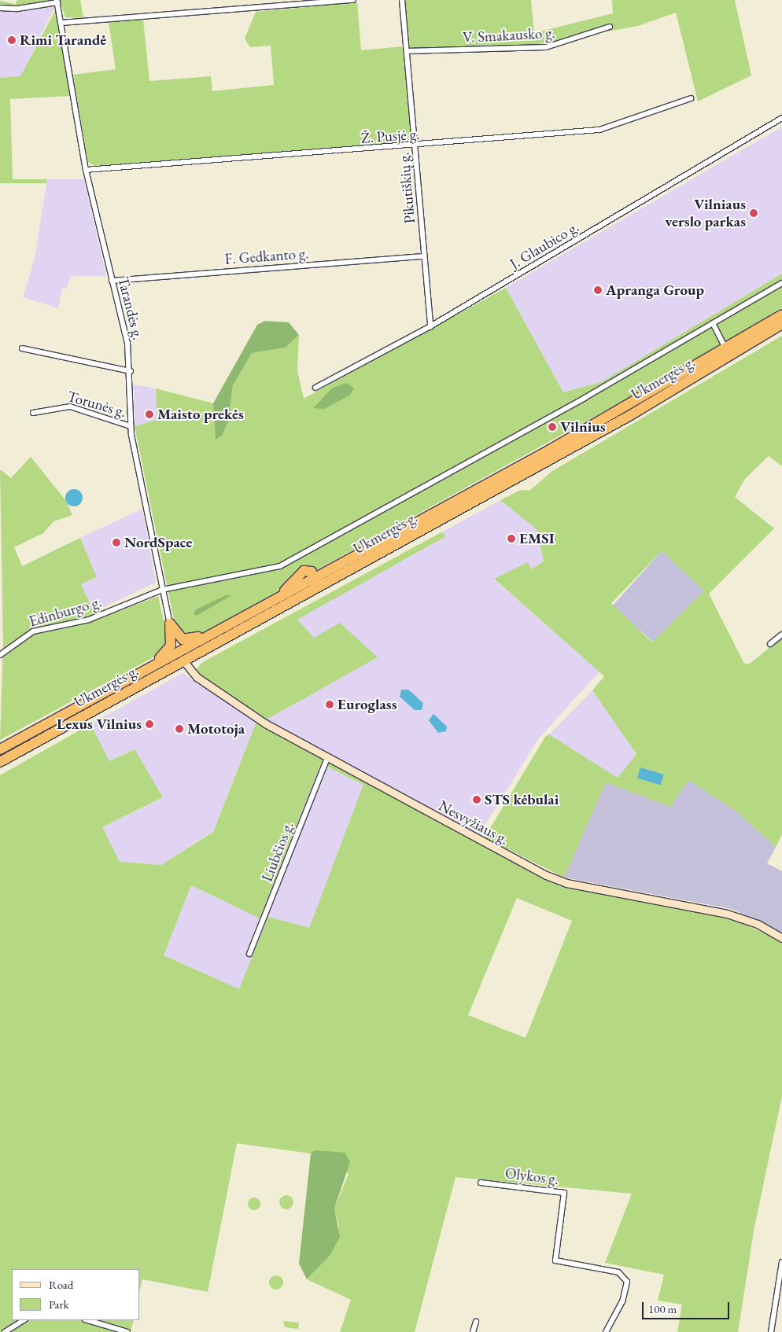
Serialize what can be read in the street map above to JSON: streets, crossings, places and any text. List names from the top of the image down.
{
  "streets": {
    "highway": ["Ukmergės g."],
    "street": [
      "V. Smakausko g.",
      "Ž. Pusjė g.",
      "Pikutiškių g.",
      "J. Glaubico g.",
      "F. Gedkanto g.",
      "Tarandės g.",
      "Torunės g.",
      "Edinburgo g.",
      "Nesvyžiaus g.",
      "Liubčios g.",
      "Olykos g."
    ]
  },
  "crossings": [
    ["V. Smakausko g.", "Pikutiškių g."],
    ["Ž. Pusjė g.", "Pikutiškių g."],
    ["Ž. Pusjė g.", "Tarandės g."],
    ["Pikutiškių g.", "J. Glaubico g."],
    ["Pikutiškių g.", "F. Gedkanto g."],
    ["F. Gedkanto g.", "Tarandės g."],
    ["Tarandės g.", "Torunės g."],
    ["Tarandės g.", "Edinburgo g."],
    ["Ukmergės g.", "Nesvyžiaus g."],
    ["Nesvyžiaus g.", "Liubčios g."]
  ],
  "places": [
    "Rimi Tarandė",
    "Vilniaus verslo parkas",
    "Apranga Group",
    "Maisto prekės",
    "Vilnius",
    "EMSI",
    "NordSpace",
    "Euroglass",
    "Lexus Vilnius",
    "Mototoja",
    "STS kėbulai"
  ],
  "legend": ["Road", "Park"],
  "scale_bar": "100 m"
}
